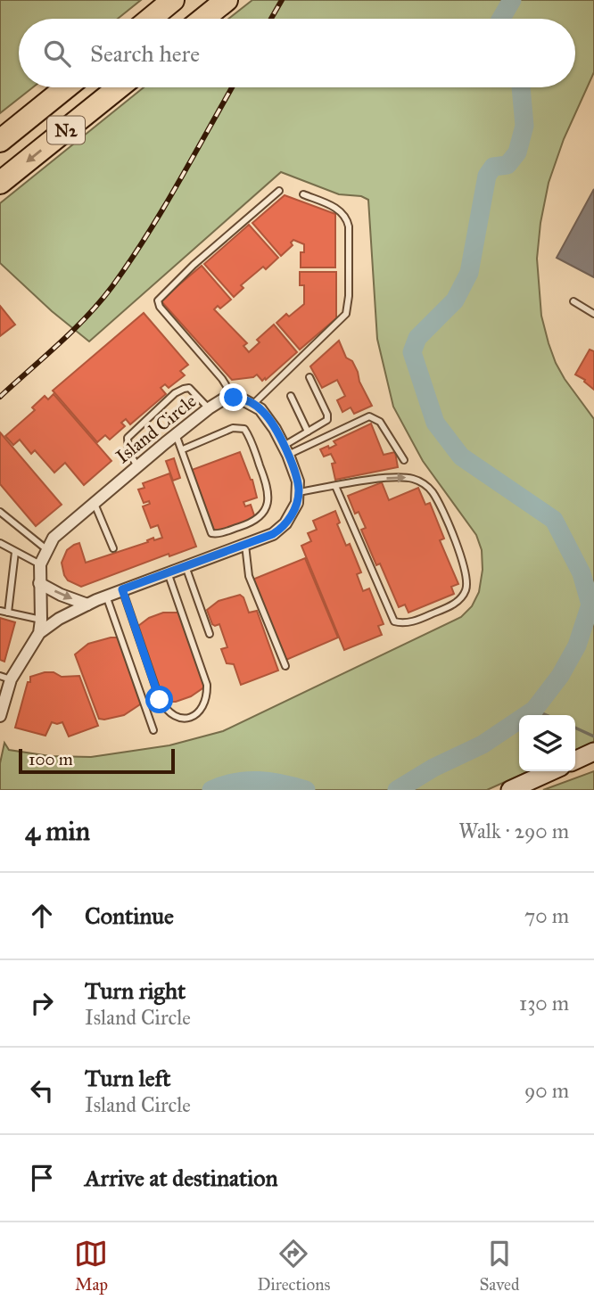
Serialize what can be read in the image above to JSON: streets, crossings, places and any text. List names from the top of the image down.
{
  "streets": {
    "highway": ["N2"],
    "street": ["Island Circle"]
  },
  "scale_bar": "100 m",
  "page": {
    "search": "Search here",
    "scale": "100 m",
    "heading": ["4 min", "Walk · 290 m"],
    "list": [
      ["Continue", "70 m"],
      ["Turn right", "Island Circle", "130 m"],
      ["Turn left", "Island Circle", "90 m"],
      "Arrive at destination"
    ],
    "nav": ["Map", "Directions", "Saved"]
  }
}
